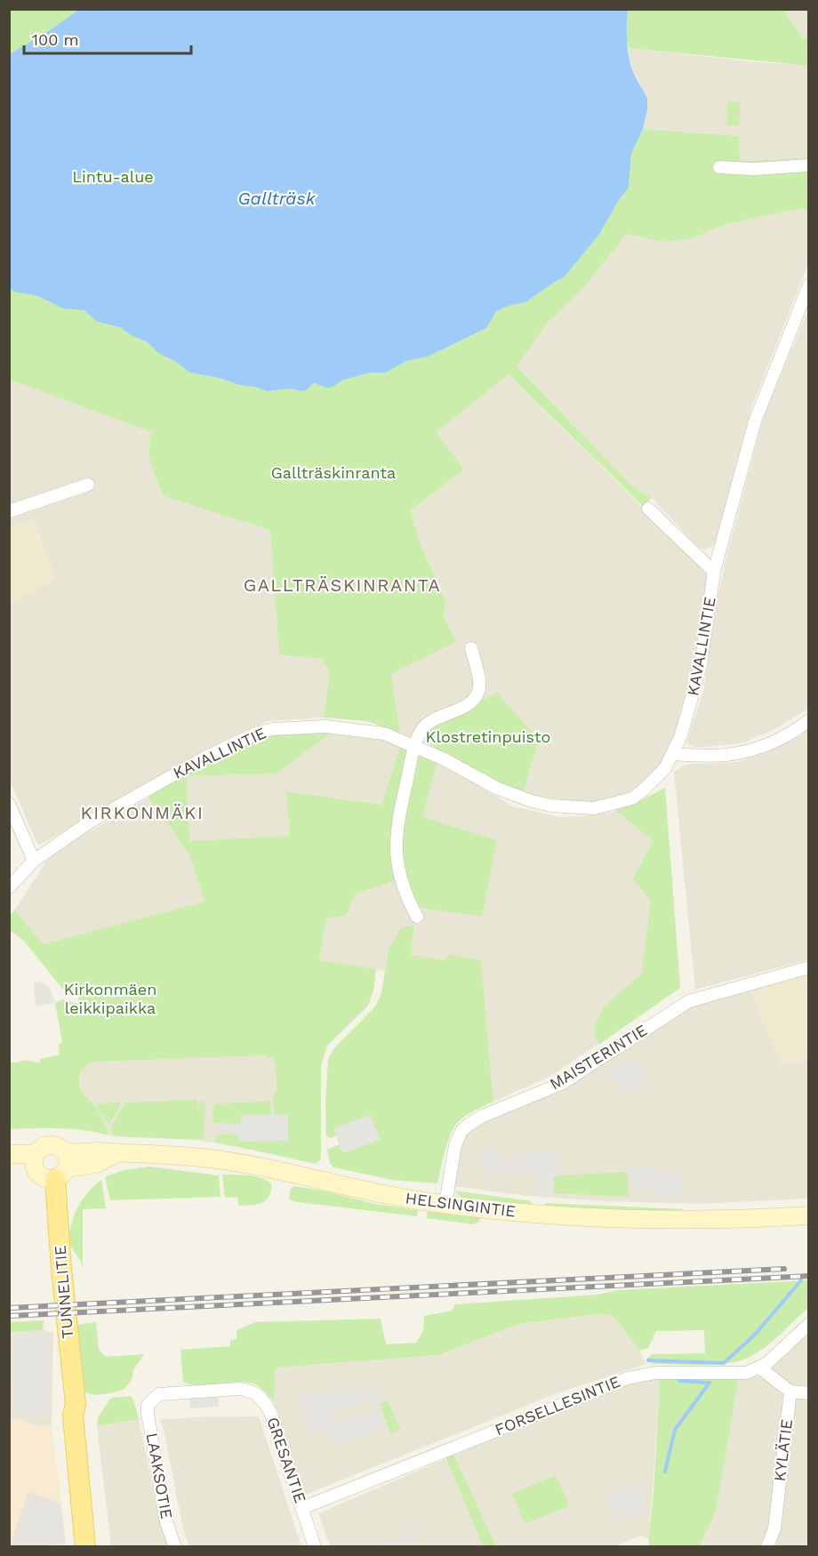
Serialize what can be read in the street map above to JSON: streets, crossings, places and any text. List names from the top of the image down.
{
  "streets": {
    "main road": ["HELSINGINTIE", "TUNNELITIE"],
    "street": [
      "KAVALLINTIE",
      "MAISTERINTIE",
      "FORSELLESINTIE",
      "KYLÄTIE",
      "GRESANTIE",
      "LAAKSOTIE"
    ]
  },
  "crossings": [
    ["MAISTERINTIE", "HELSINGINTIE"],
    ["HELSINGINTIE", "TUNNELITIE"],
    ["FORSELLESINTIE", "GRESANTIE"],
    ["GRESANTIE", "LAAKSOTIE"]
  ],
  "districts": ["GALLTRÄSKINRANTA", "KIRKONMÄKI"],
  "water": ["Gallträsk"],
  "parks": [
    "Lintu-alue",
    "Gallträskinranta",
    "Klostretinpuisto",
    "Kirkonmäen leikkipaikka"
  ],
  "scale_bar": "100 m"
}
